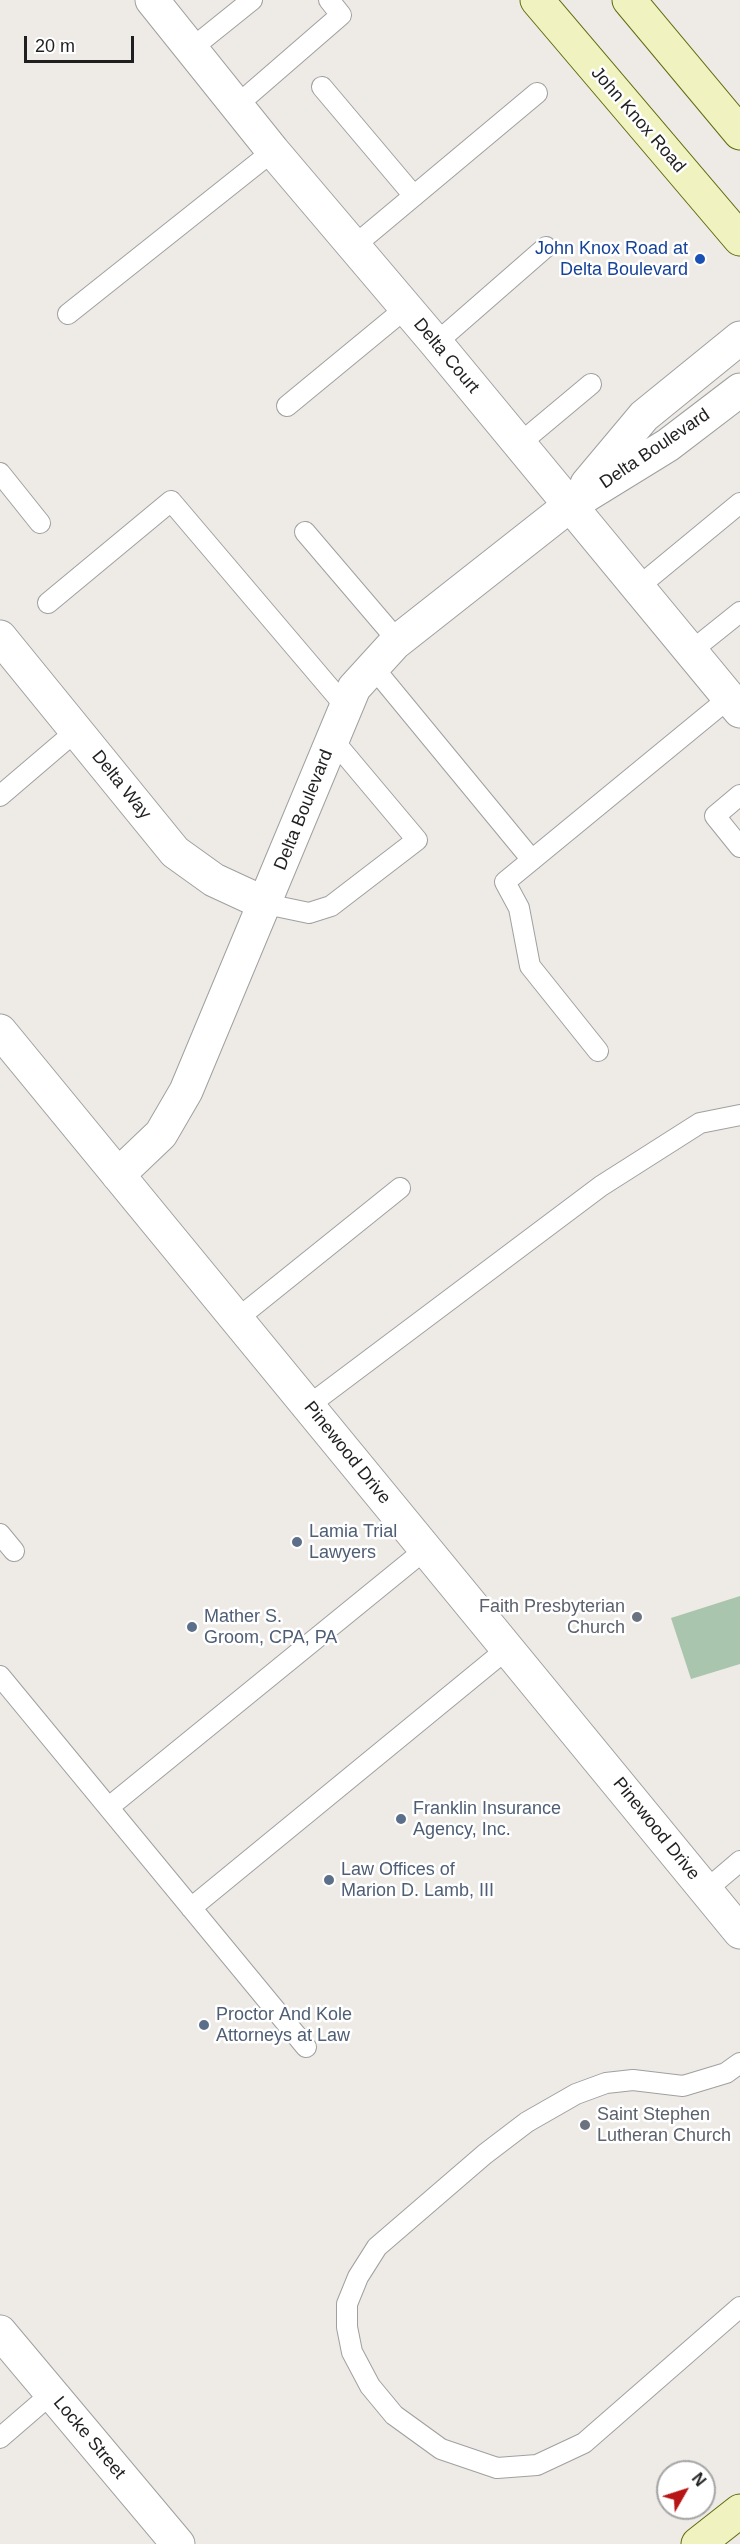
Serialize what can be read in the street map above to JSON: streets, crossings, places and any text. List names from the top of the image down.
{
  "streets": {
    "main road": ["John Knox Road"],
    "street": [
      "Delta Court",
      "Delta Boulevard",
      "Delta Way",
      "Pinewood Drive",
      "Locke Street"
    ]
  },
  "crossings": [
    ["Delta Court", "Delta Boulevard"],
    ["Delta Boulevard", "Delta Way"],
    ["Delta Boulevard", "Pinewood Drive"]
  ],
  "places": [
    "John Knox Road at Delta Boulevard",
    "Lamia Trial Lawyers",
    "Faith Presbyterian Church",
    "Mather S. Groom, CPA, PA",
    "Franklin Insurance Agency, Inc.",
    "Law Offices of Marion D. Lamb, III",
    "Proctor And Kole Attorneys at Law",
    "Saint Stephen Lutheran Church"
  ],
  "scale_bar": "20 m",
  "north": "top right"
}
